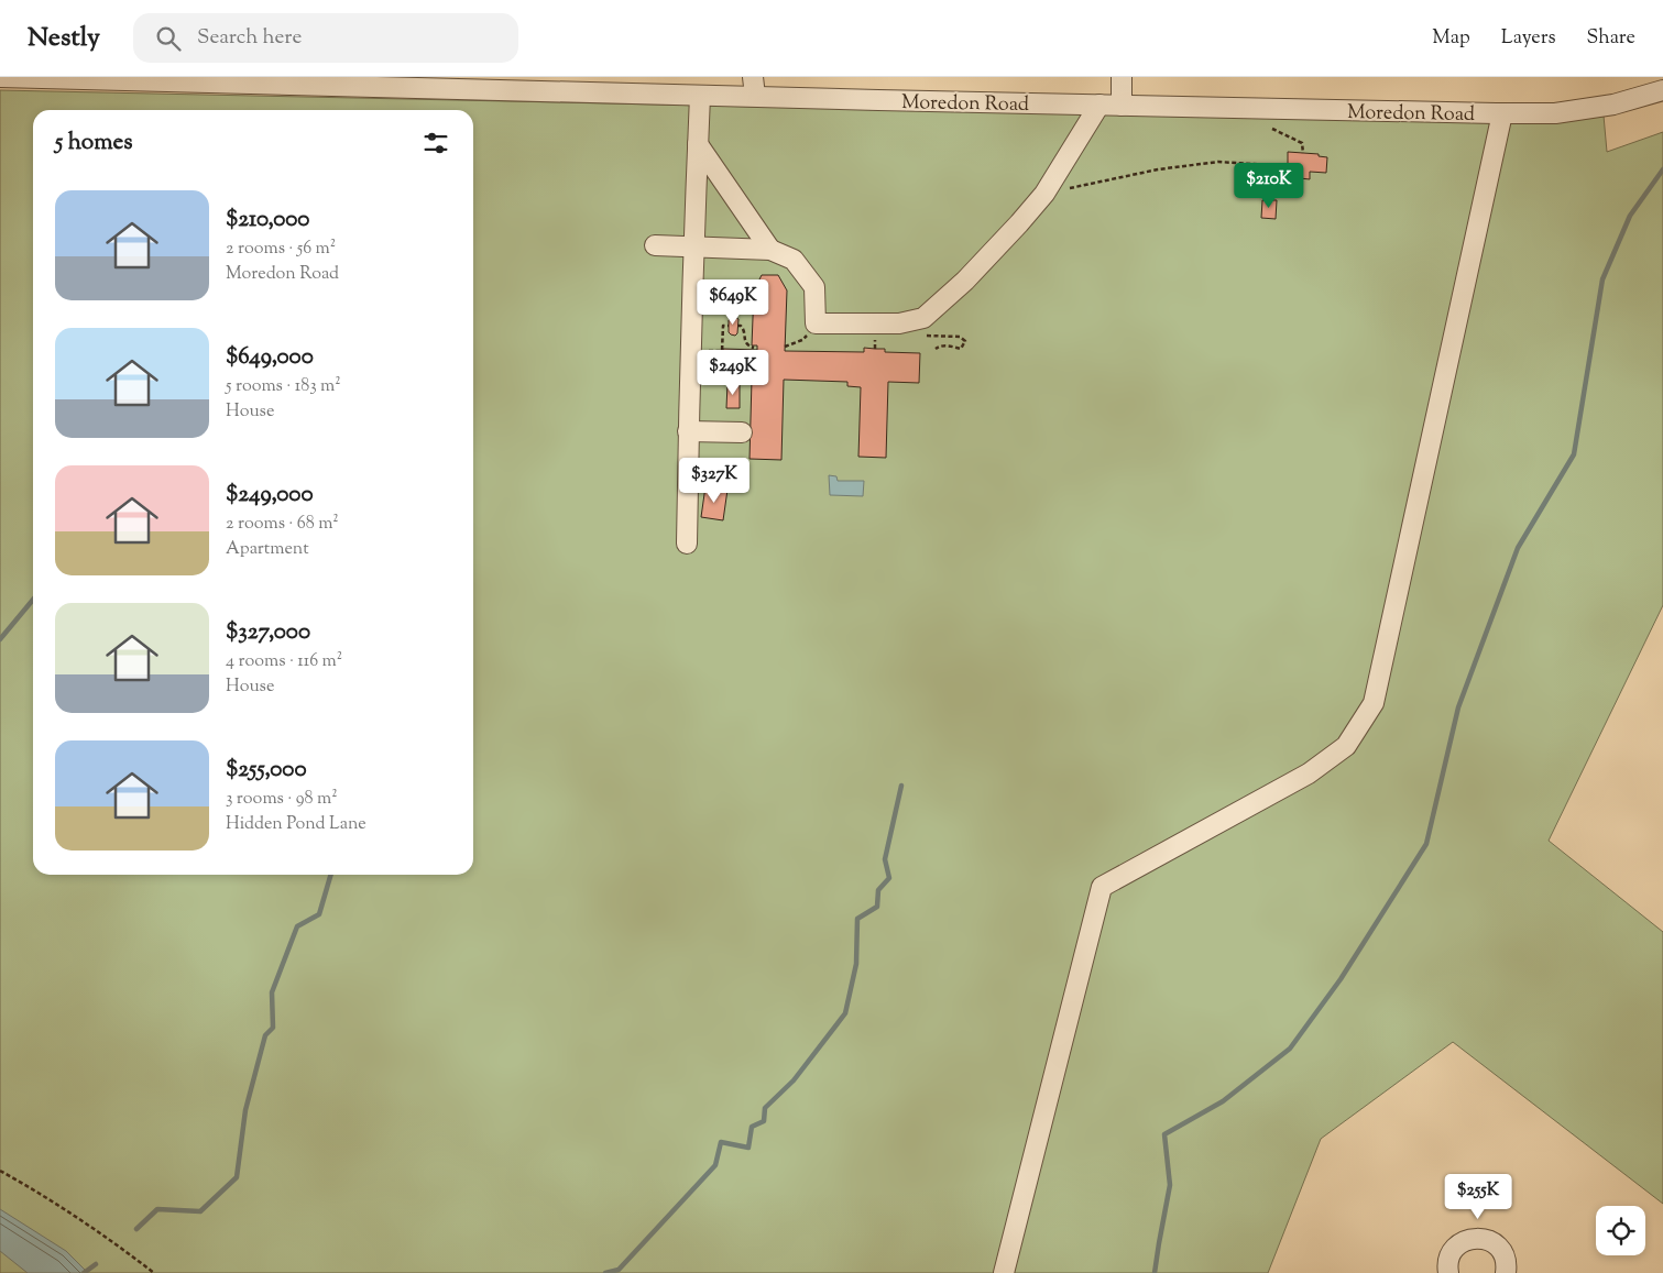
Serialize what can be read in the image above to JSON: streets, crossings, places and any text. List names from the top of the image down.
{
  "streets": {
    "street": ["Moredon Road"]
  },
  "page": {
    "header": "Nestly",
    "search": "Search here",
    "nav": ["Map", "Layers", "Share"],
    "heading": "5 homes",
    "price": [
      "$210K",
      "$649K",
      "$249K",
      "$327K",
      "$255K"
    ],
    "list": [
      {
        "name": "$210,000",
        "note": "2 rooms · 56 m² · Moredon Road"
      },
      {
        "name": "$649,000",
        "note": "5 rooms · 183 m² · House"
      },
      {
        "name": "$249,000",
        "note": "2 rooms · 68 m² · Apartment"
      },
      {
        "name": "$327,000",
        "note": "4 rooms · 116 m² · House"
      },
      {
        "name": "$255,000",
        "note": "3 rooms · 98 m² · Hidden Pond Lane"
      }
    ]
  }
}
